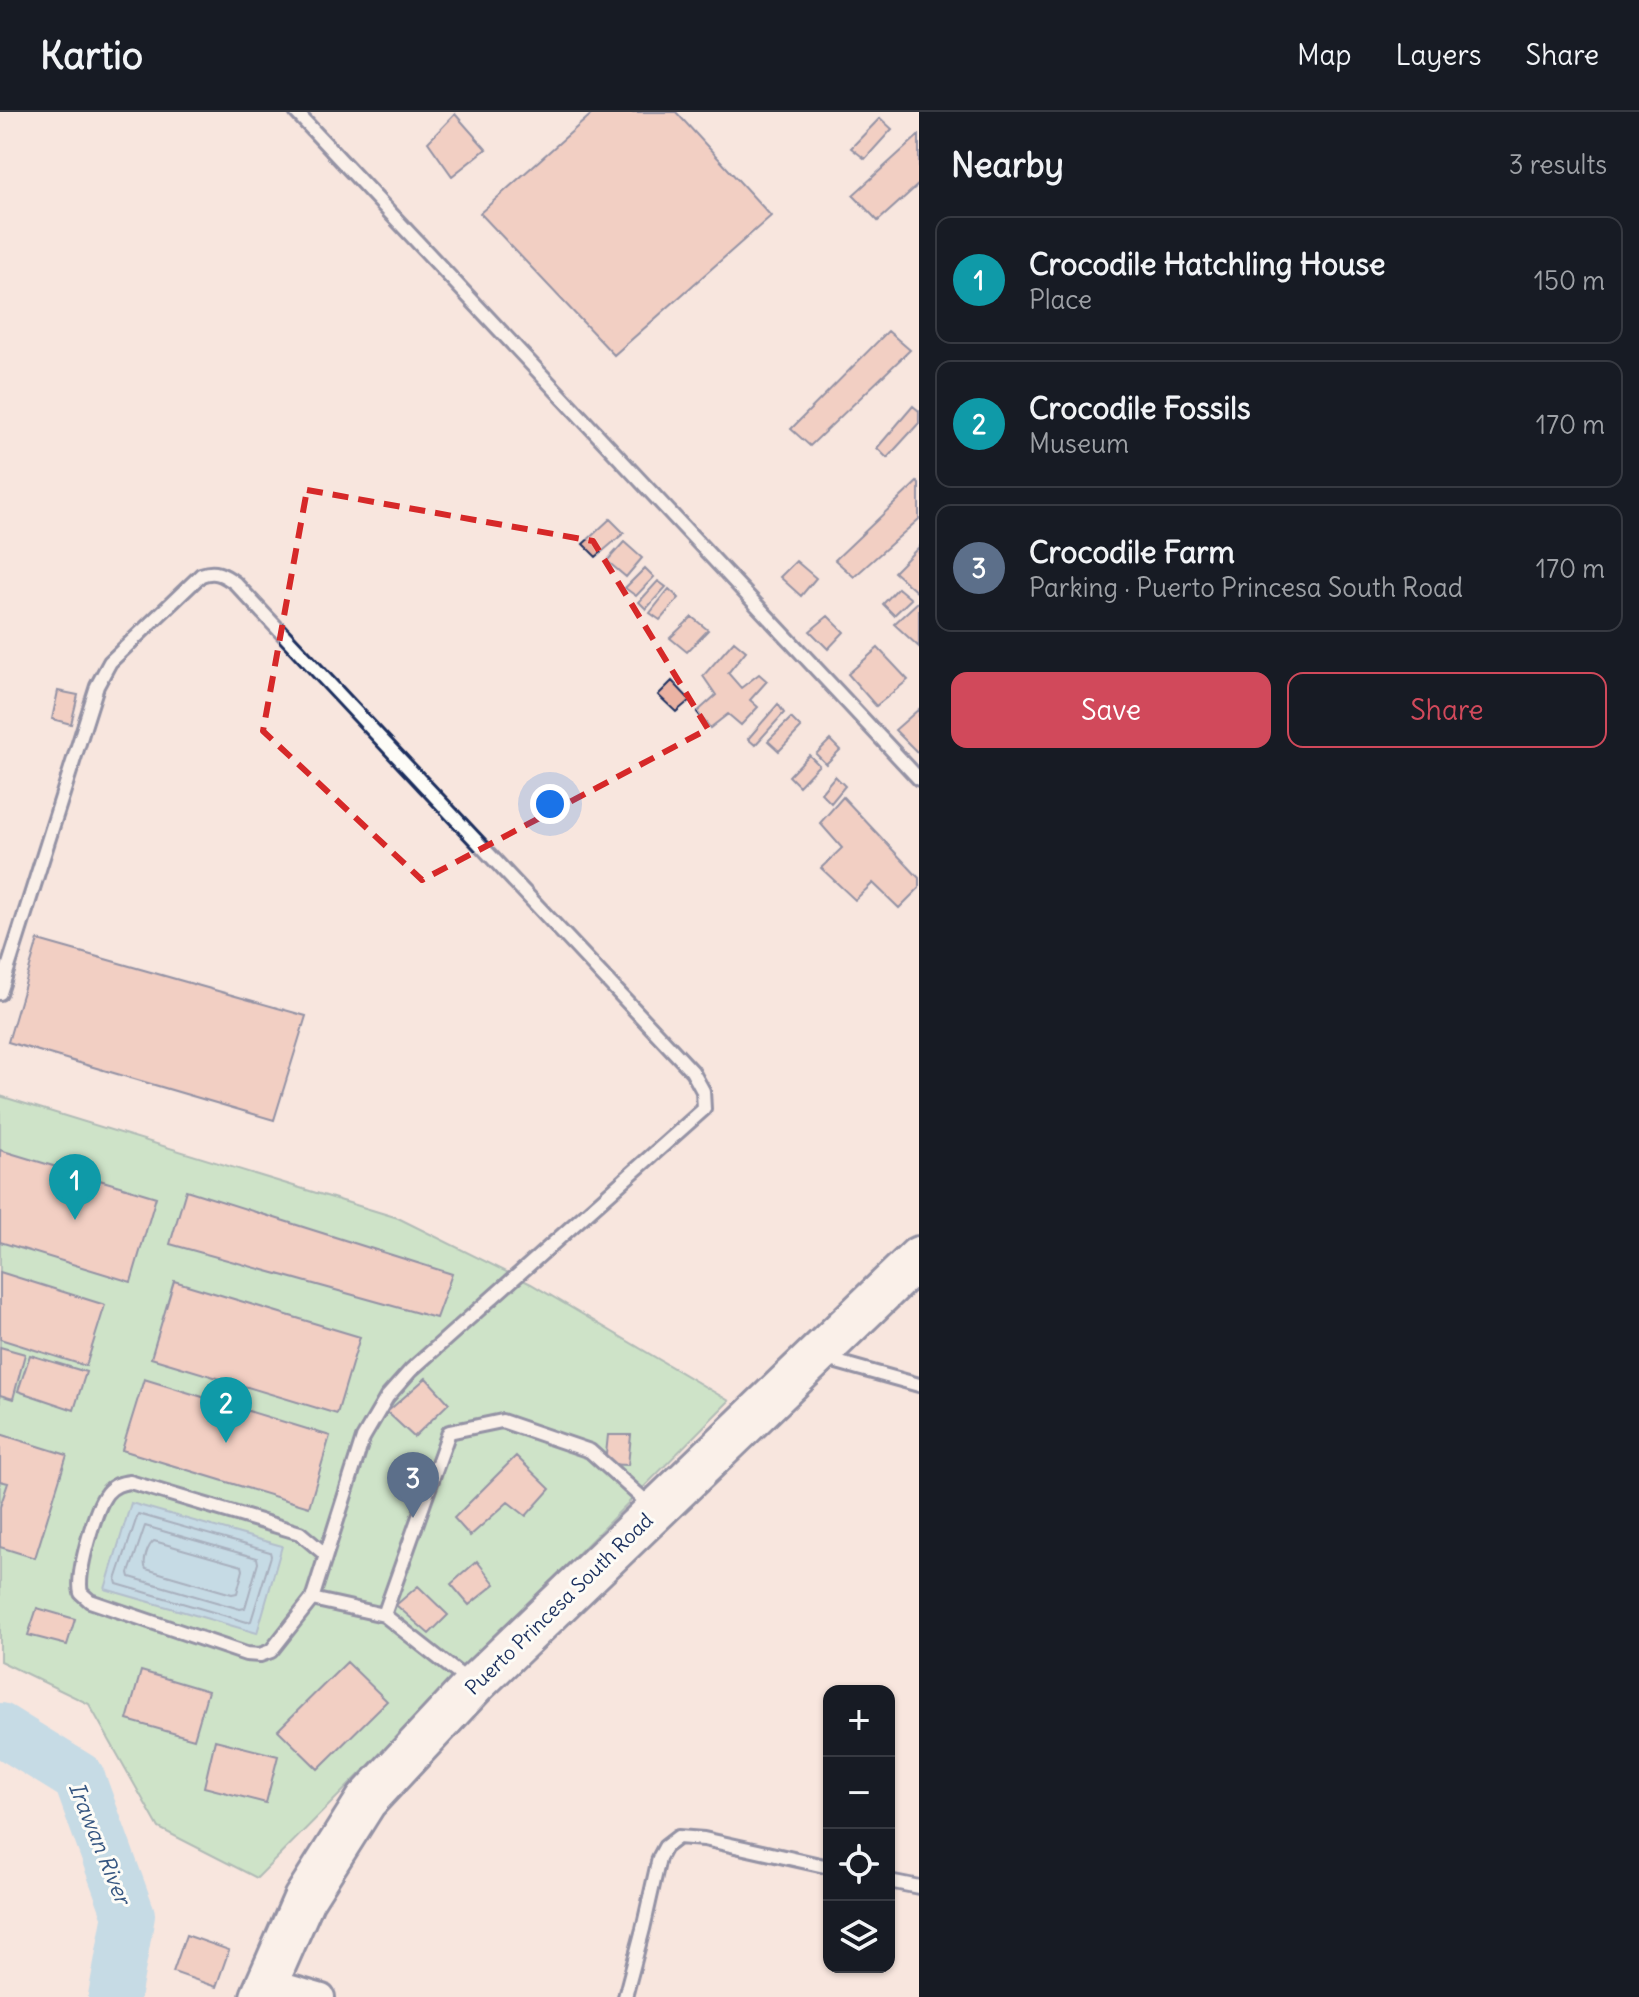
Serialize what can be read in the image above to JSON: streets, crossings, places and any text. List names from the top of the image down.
{
  "streets": {
    "main road": ["Puerto Princesa South Road"]
  },
  "water": ["Irawan River"],
  "page": {
    "header": "Kartio",
    "nav": ["Map", "Layers", "Share"],
    "heading": ["Nearby", "3 results"],
    "list": [
      {
        "mark": "1",
        "name": "Crocodile Hatchling House",
        "note": "Place",
        "value": "150 m"
      },
      {
        "mark": "2",
        "name": "Crocodile Fossils",
        "note": "Museum",
        "value": "170 m"
      },
      {
        "mark": "3",
        "name": "Crocodile Farm",
        "note": "Parking · Puerto Princesa South Road",
        "value": "170 m"
      }
    ],
    "buttons": ["Save", "Share"],
    "pins": ["1", "2", "3"],
    "map_buttons": ["+", "−"]
  }
}
